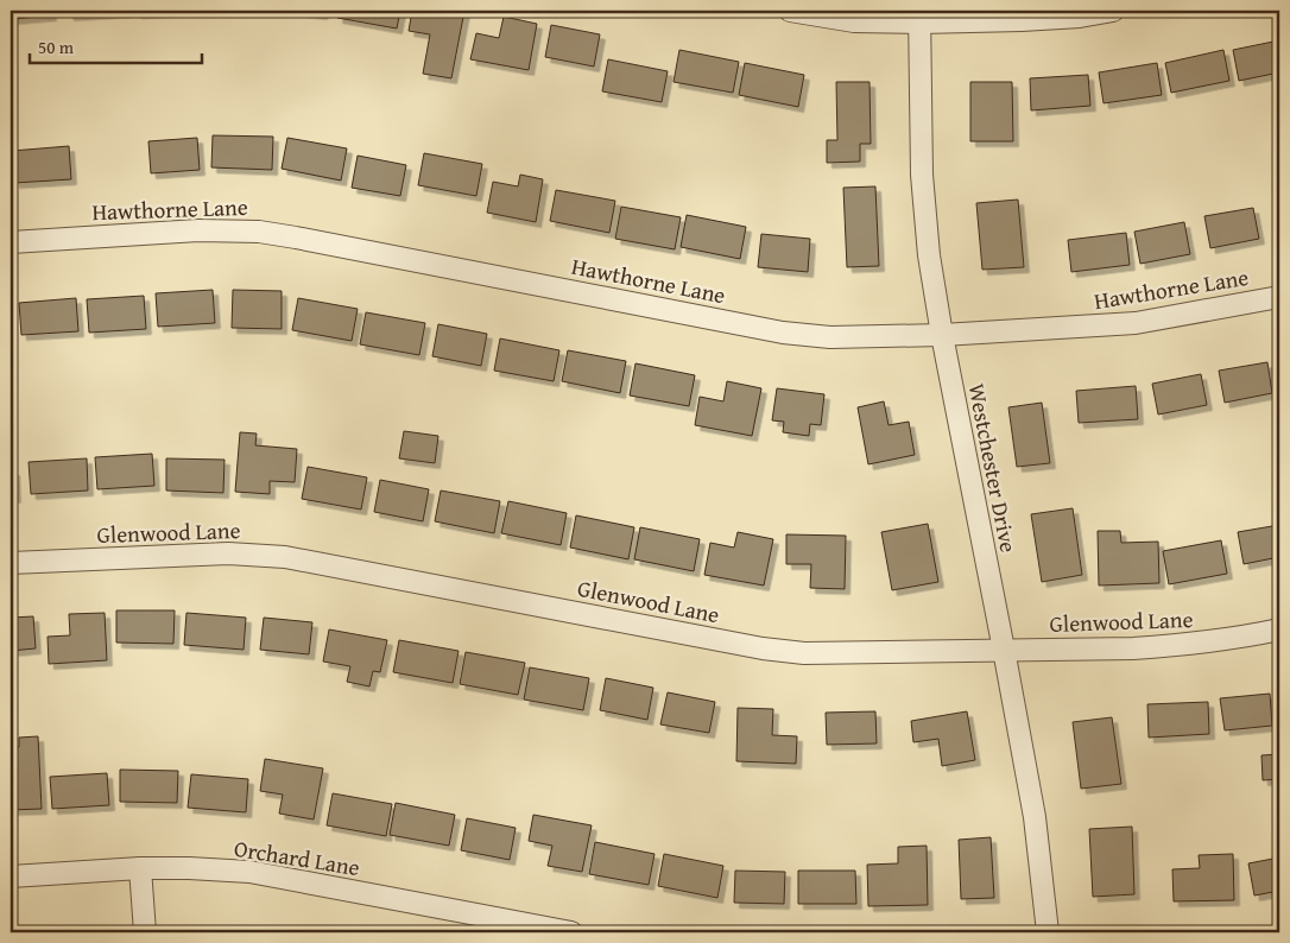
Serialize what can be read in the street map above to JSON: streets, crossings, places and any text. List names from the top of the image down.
{
  "streets": {
    "street": [
      "Hawthorne Lane",
      "Westchester Drive",
      "Glenwood Lane",
      "Orchard Lane"
    ]
  },
  "crossings": [
    ["Hawthorne Lane", "Westchester Drive"],
    ["Westchester Drive", "Glenwood Lane"]
  ],
  "scale_bar": "50 m"
}
